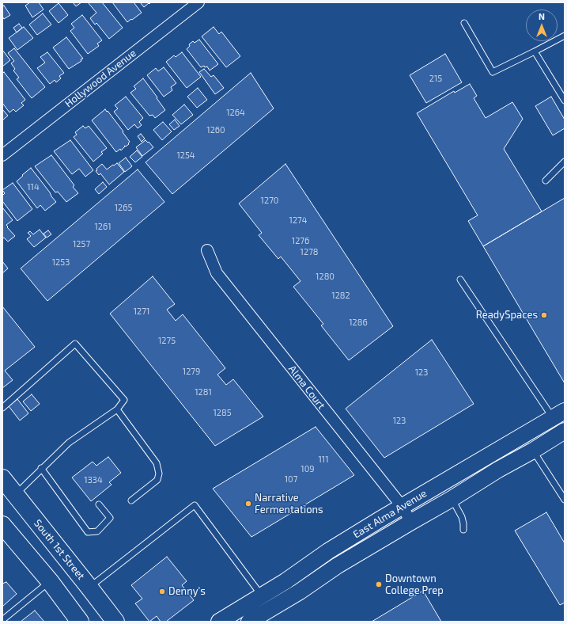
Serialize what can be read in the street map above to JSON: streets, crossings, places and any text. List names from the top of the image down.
{
  "streets": {
    "main road": ["East Alma Avenue", "South 1st Street"],
    "street": ["Hollywood Avenue", "Alma Court"]
  },
  "crossings": [
    ["Alma Court", "East Alma Avenue"]
  ],
  "places": [
    "ReadySpaces",
    "Narrative Fermentations",
    "Downtown College Prep",
    "Denny's"
  ],
  "house_numbers": [
    "215",
    "1264",
    "1260",
    "1254",
    "114",
    "1270",
    "1265",
    "1274",
    "1261",
    "1276",
    "1257",
    "1278",
    "1253",
    "1280",
    "1282",
    "1271",
    "1286",
    "1275",
    "1279",
    "123",
    "1281",
    "1285",
    "123",
    "111",
    "109",
    "107",
    "1334"
  ],
  "north": "top"
}
